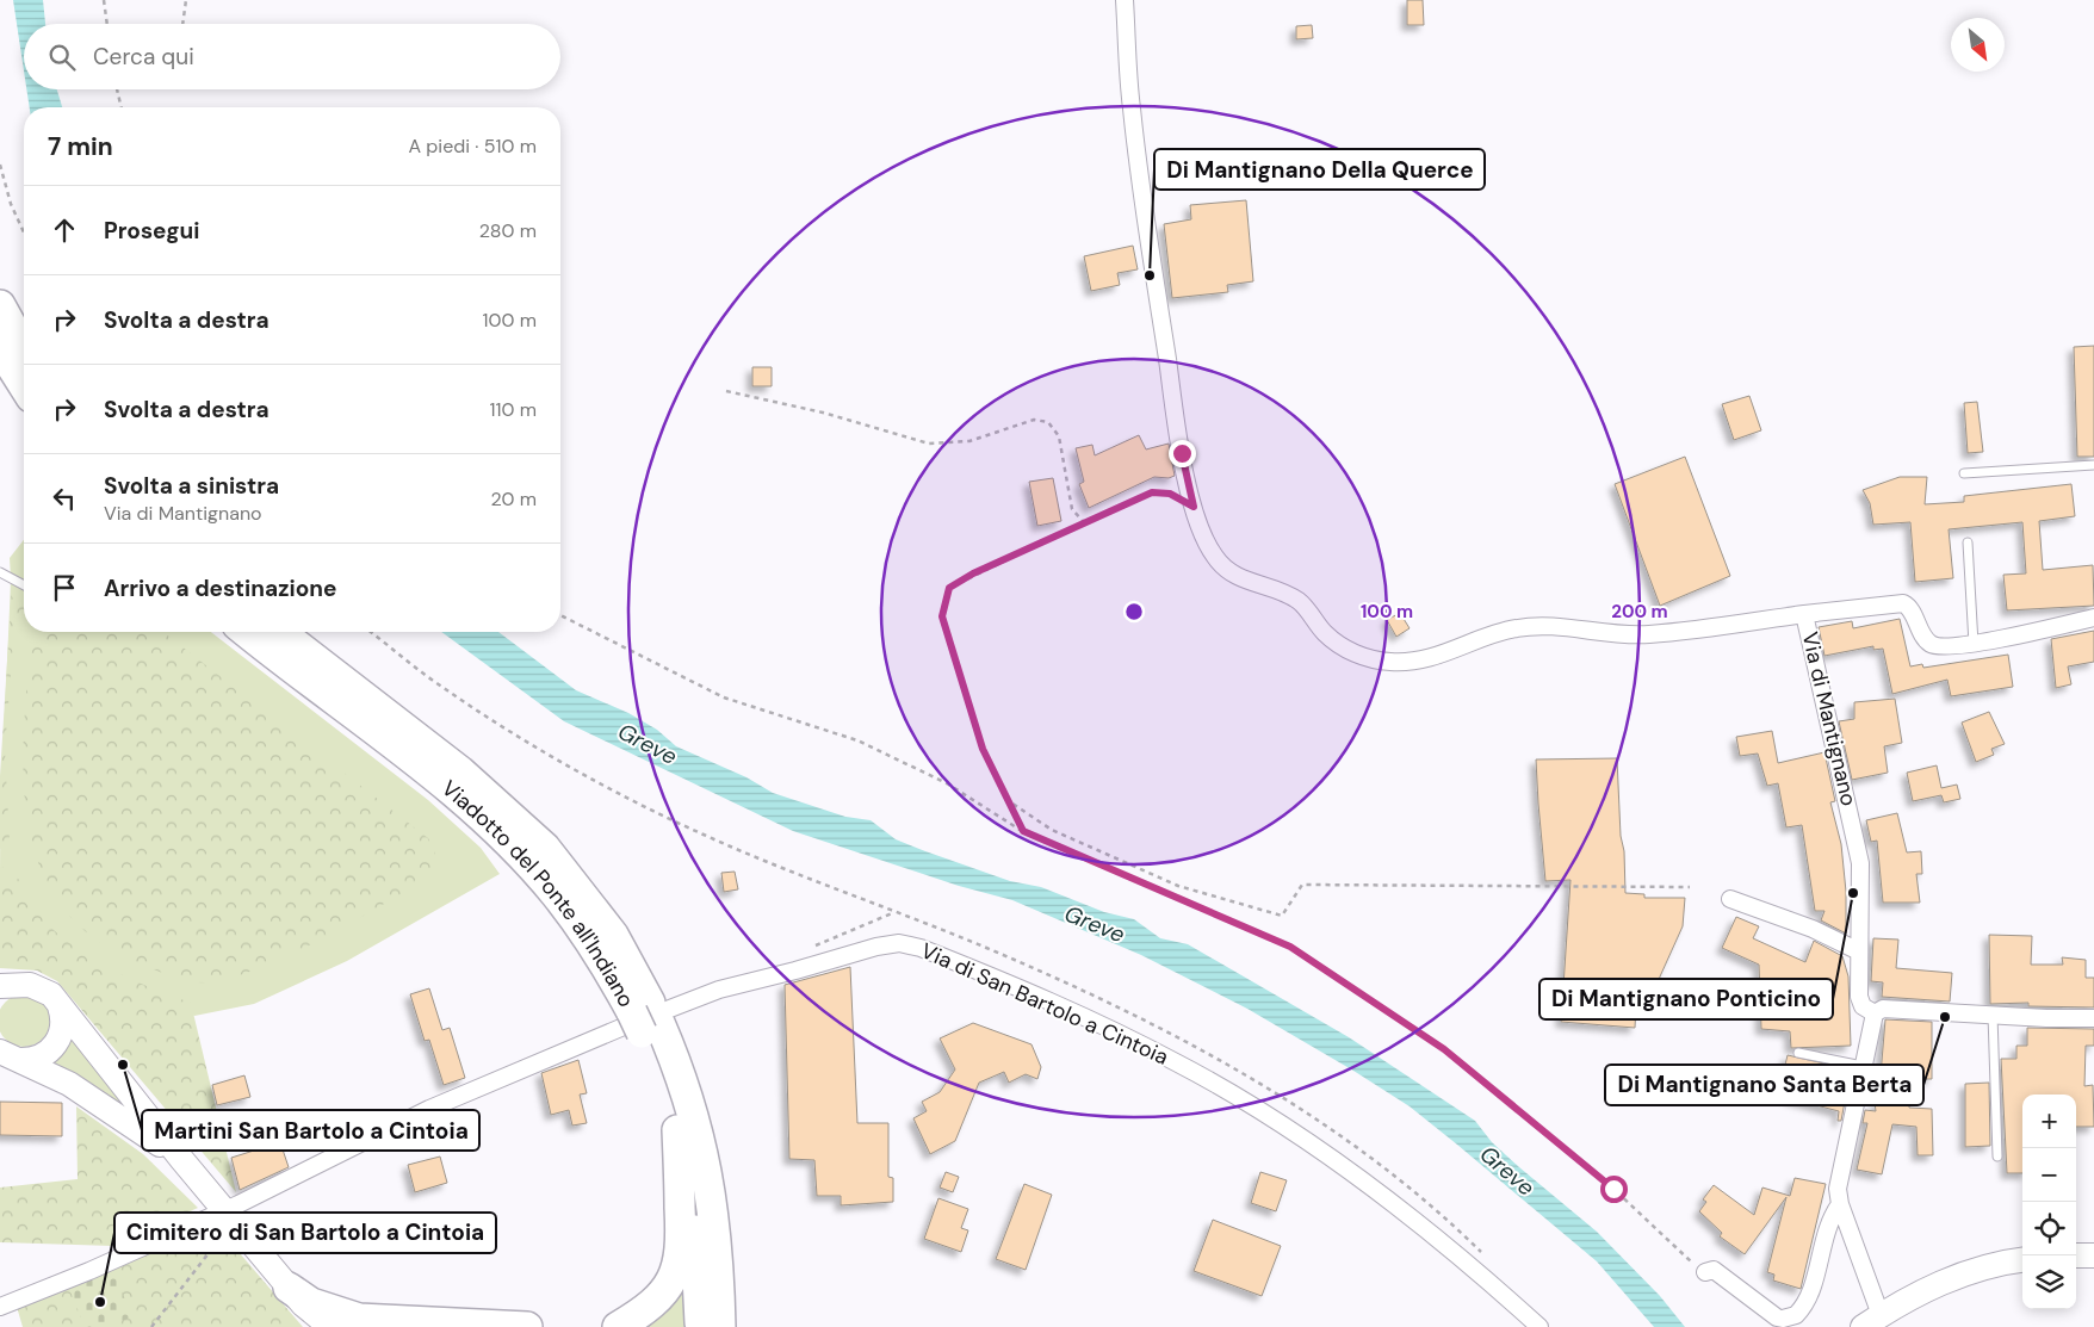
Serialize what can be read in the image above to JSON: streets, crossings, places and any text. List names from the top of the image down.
{
  "streets": {
    "highway": ["Viadotto del Ponte all'Indiano"],
    "street": ["Via di Mantignano", "Via di San Bartolo a Cintoia"]
  },
  "crossings": [
    ["Viadotto del Ponte all'Indiano", "Via di San Bartolo a Cintoia"]
  ],
  "water": ["Greve"],
  "places": [
    "Di Mantignano Della Querce",
    "Di Mantignano Ponticino",
    "Di Mantignano Santa Berta",
    "Martini San Bartolo a Cintoia",
    "Cimitero di San Bartolo a Cintoia"
  ],
  "north": "bottom right",
  "page": {
    "search": "Cerca qui",
    "heading": ["7 min", "A piedi · 510 m"],
    "list": [
      ["Prosegui", "280 m"],
      ["Svolta a destra", "100 m"],
      ["Svolta a destra", "110 m"],
      ["Svolta a sinistra", "Via di Mantignano", "20 m"],
      "Arrivo a destinazione"
    ],
    "map_buttons": ["+", "−"]
  },
  "rings": ["100 m", "200 m"]
}
